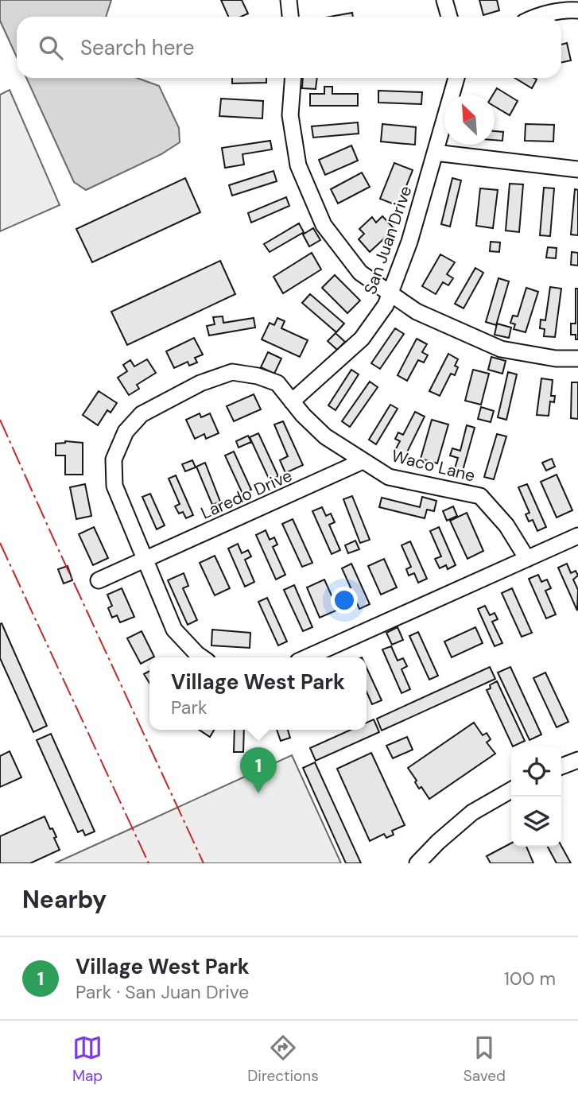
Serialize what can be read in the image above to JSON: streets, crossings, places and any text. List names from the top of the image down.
{
  "streets": {
    "street": ["San Juan Drive", "Waco Lane", "Laredo Drive"]
  },
  "crossings": [
    ["San Juan Drive", "Waco Lane"],
    ["Waco Lane", "Laredo Drive"]
  ],
  "north": "top left",
  "page": {
    "search": "Search here",
    "popup": ["Village West Park", "Park"],
    "pins": "1",
    "heading": "Nearby",
    "list": [
      {
        "mark": "1",
        "name": "Village West Park",
        "note": "Park · San Juan Drive",
        "value": "100 m"
      }
    ],
    "nav": ["Map", "Directions", "Saved"]
  }
}
